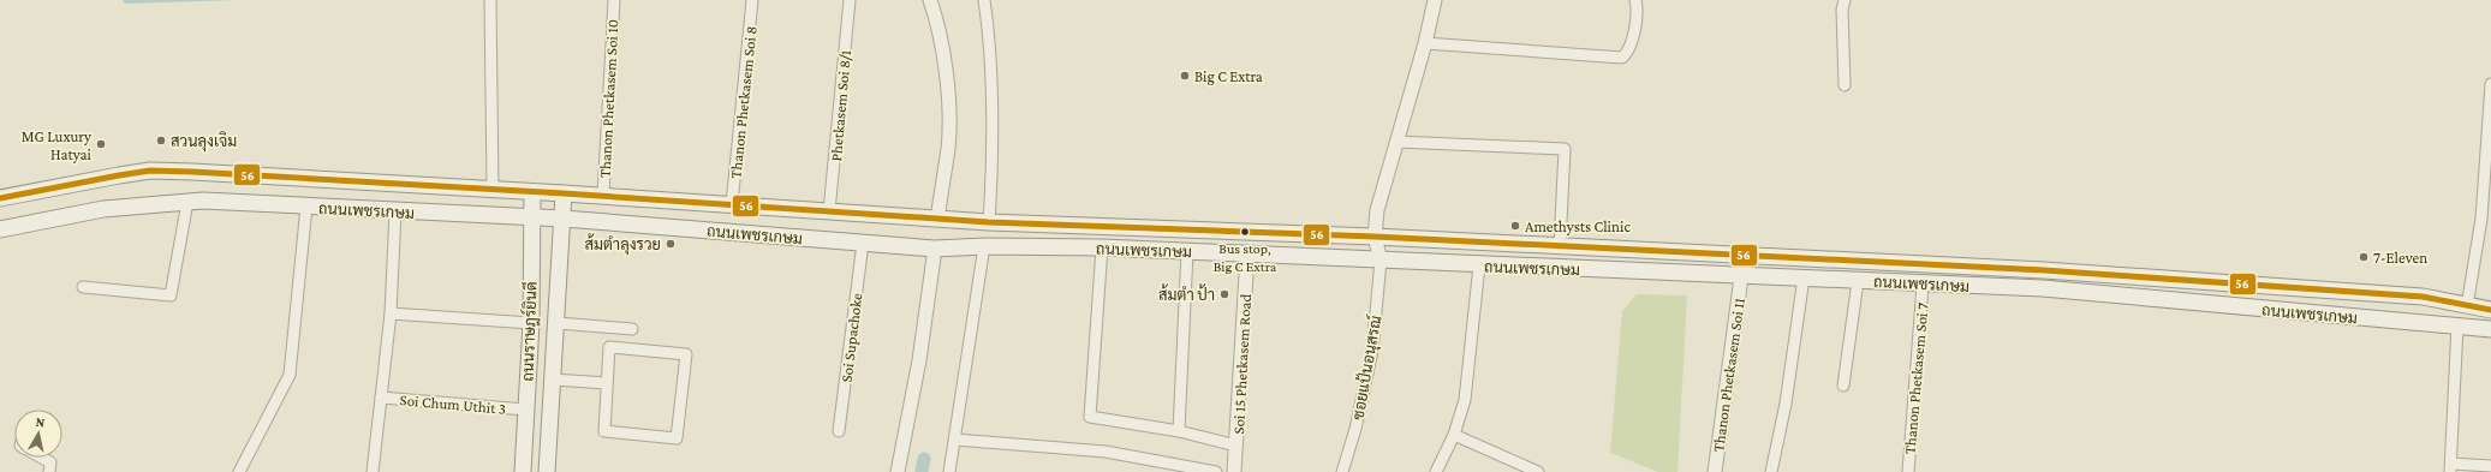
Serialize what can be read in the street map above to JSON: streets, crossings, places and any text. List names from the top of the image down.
{
  "streets": {
    "main road": ["ถนนเพชรเกษม", "ถนนราษฎร์ยินดี"],
    "street": [
      "Thanon Phetkasem Soi 10",
      "Thanon Phetkasem Soi 8",
      "Phetkasem Soi 8/1",
      "Soi Supachoke",
      "Soi 15 Phetkasem Road",
      "ซอยแป้นอนุสรณ์",
      "Thanon Phetkasem Soi 11",
      "Thanon Phetkasem Soi 7",
      "Soi Chum Uthit 3"
    ]
  },
  "crossings": [
    ["Thanon Phetkasem Soi 10", "ถนนเพชรเกษม"],
    ["Thanon Phetkasem Soi 8", "ถนนเพชรเกษม"],
    ["Phetkasem Soi 8/1", "ถนนเพชรเกษม"],
    ["ถนนเพชรเกษม", "ถนนราษฎร์ยินดี"],
    ["ถนนเพชรเกษม", "Soi Supachoke"],
    ["ถนนเพชรเกษม", "Soi 15 Phetkasem Road"],
    ["ถนนเพชรเกษม", "ซอยแป้นอนุสรณ์"],
    ["ถนนเพชรเกษม", "Thanon Phetkasem Soi 11"],
    ["ถนนเพชรเกษม", "Thanon Phetkasem Soi 7"],
    ["ถนนราษฎร์ยินดี", "Soi Chum Uthit 3"]
  ],
  "places": [
    "Big C Extra",
    "สวนลุงเจิม",
    "MG Luxury Hatyai",
    "Amethysts Clinic",
    "Bus stop, Big C Extra",
    "ส้มตำลุงรวย",
    "7-Eleven",
    "ส้มตำ ป้า"
  ],
  "lines": ["transit line 56"],
  "north": "top"
}
